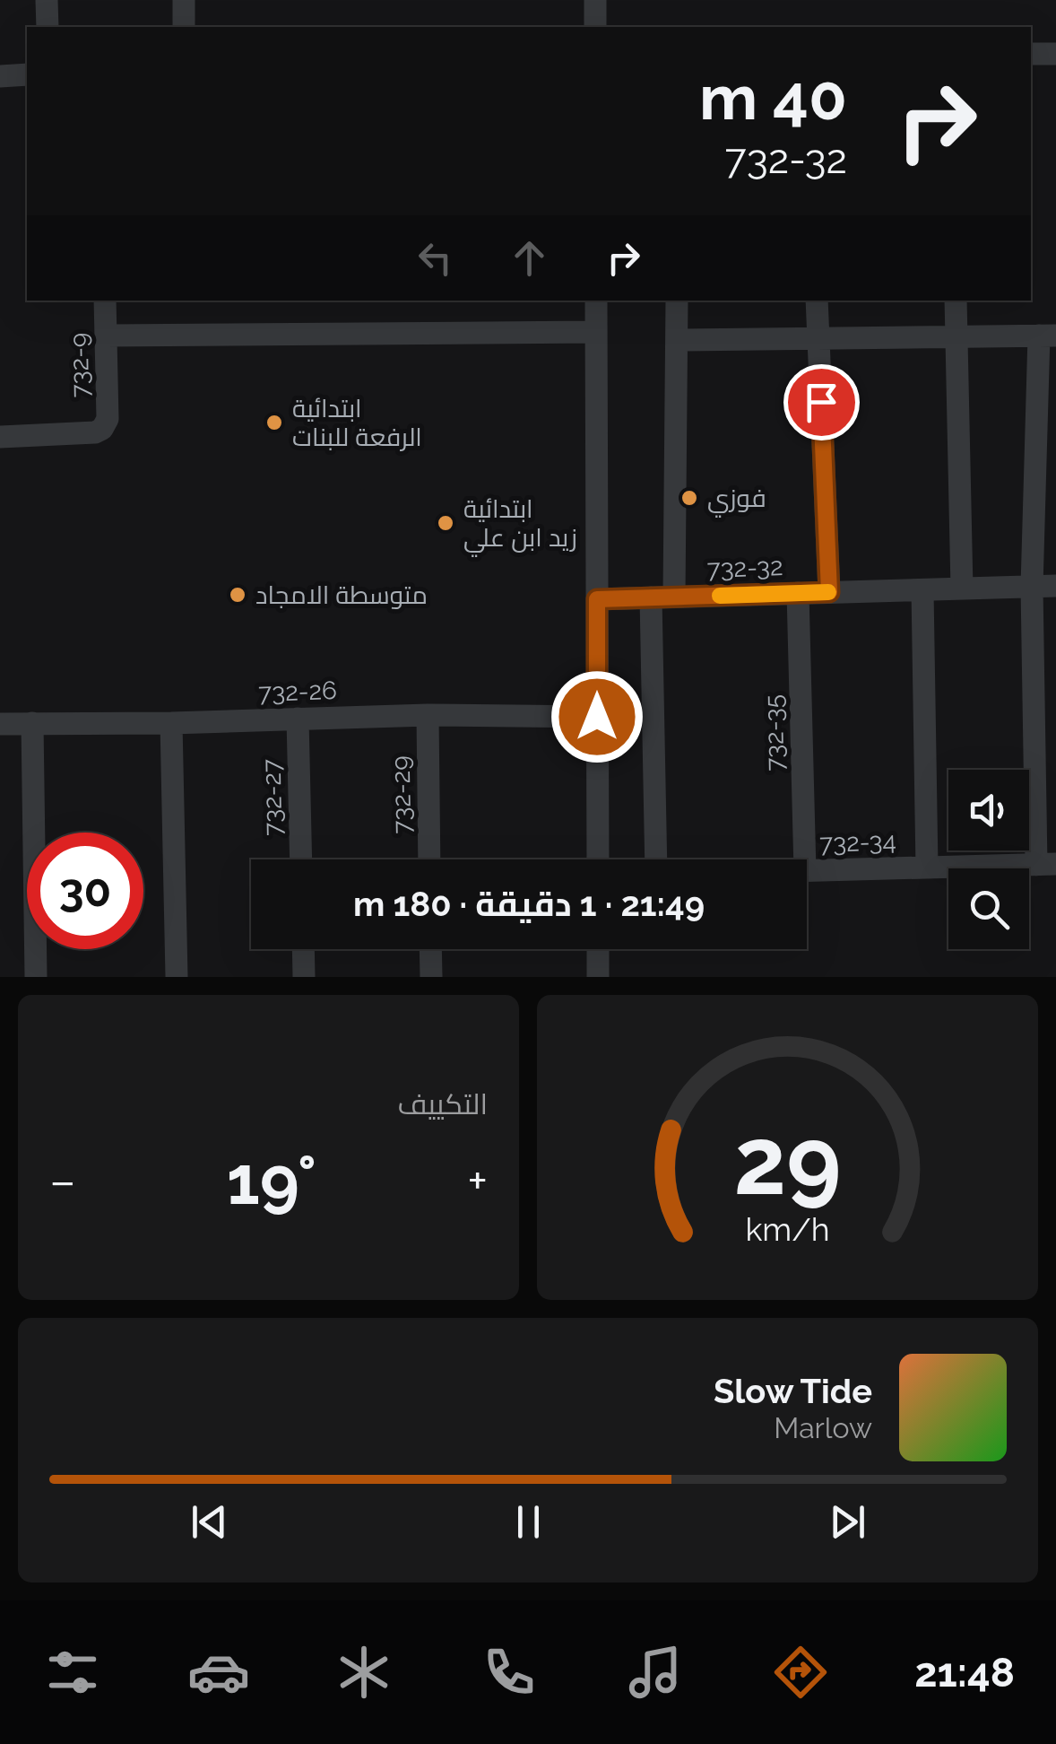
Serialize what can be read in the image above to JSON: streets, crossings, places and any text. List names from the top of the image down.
{
  "streets": {
    "street": [
      "732-9",
      "732-32",
      "732-26",
      "732-35",
      "732-29",
      "732-27",
      "732-34"
    ]
  },
  "crossings": [
    ["732-32", "732-35"],
    ["732-26", "732-29"],
    ["732-26", "732-27"]
  ],
  "places": [
    "ابتدائية الرفعة للبنات",
    "فوزي",
    "ابتدائية زيد ابن علي",
    "متوسطة الامجاد"
  ],
  "page": {
    "turn": ["40 m", "732-32"],
    "limit": "30",
    "trip": "21:49 · 1 دقيقة · 180 m",
    "tile": "التكييف",
    "heat": ["−", "19°", "+"],
    "song": ["Slow Tide", "Marlow"],
    "tabs": "21:48",
    "gauge": ["29", "km/h"]
  }
}
